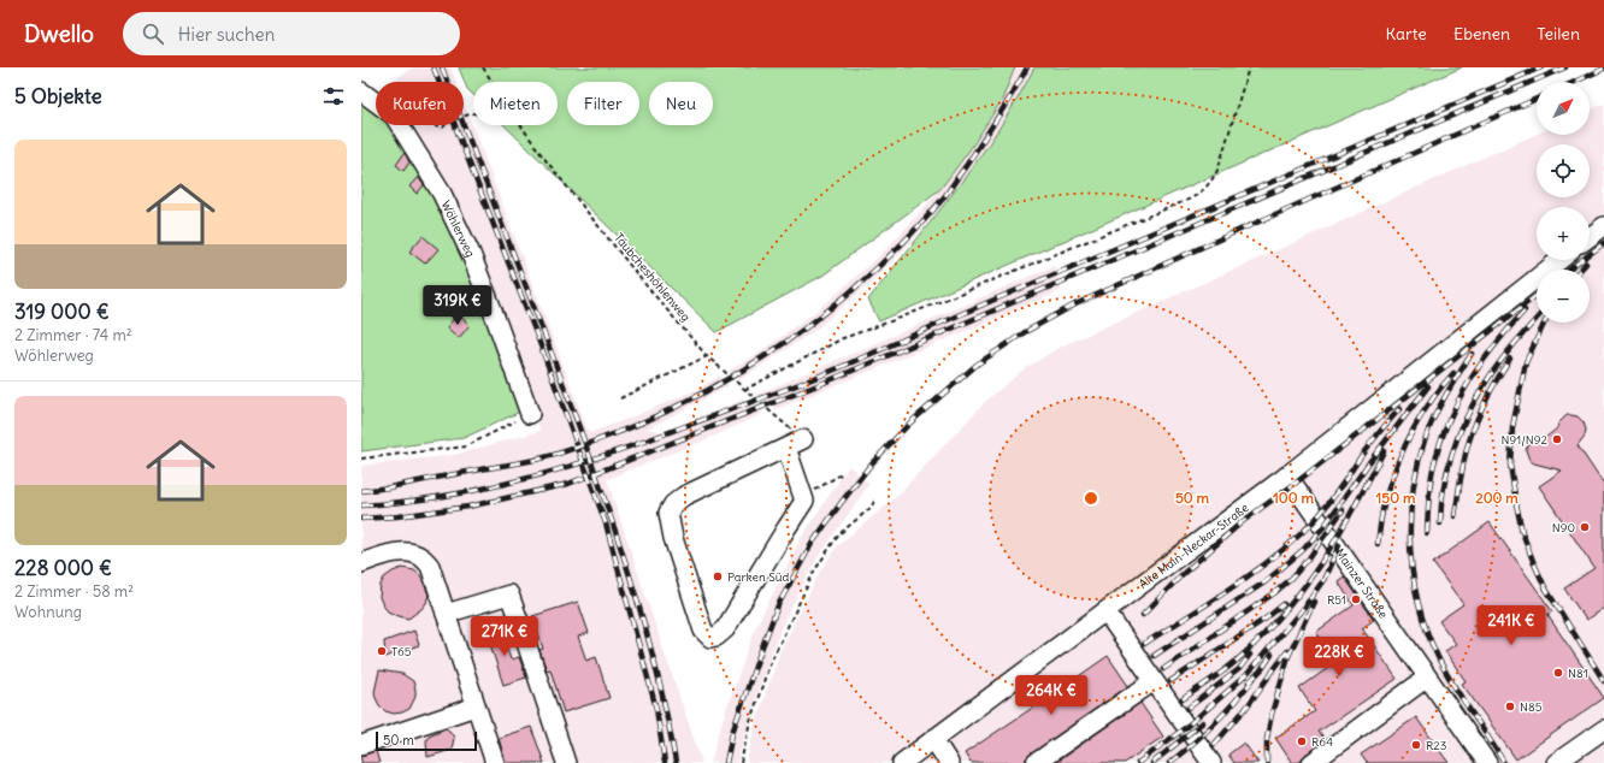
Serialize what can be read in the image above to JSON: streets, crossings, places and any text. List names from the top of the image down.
{
  "streets": {
    "street": ["Wöhlerweg", "Alte Main-Neckar-Straße", "Mainzer Straße"],
    "path": ["Täubcheshöhlenweg"]
  },
  "crossings": [
    ["Alte Main-Neckar-Straße", "Mainzer Straße"]
  ],
  "places": [
    "N91/N92",
    "N90",
    "Parken Süd",
    "R51",
    "T65",
    "N81",
    "N85",
    "R64",
    "R23"
  ],
  "scale_bar": "50 m",
  "north": "top right",
  "page": {
    "header": "Dwello",
    "search": "Hier suchen",
    "nav": ["Karte", "Ebenen", "Teilen"],
    "heading": "5 Objekte",
    "map_buttons": ["+", "−"],
    "chip": [
      "Kaufen",
      "Mieten",
      "Filter",
      "Neu"
    ],
    "list": [
      {
        "name": "319 000 €",
        "note": "2 Zimmer · 74 m² · Wöhlerweg"
      },
      {
        "name": "228 000 €",
        "note": "2 Zimmer · 58 m² · Wohnung"
      }
    ],
    "price": [
      "319K €",
      "241K €",
      "271K €",
      "228K €",
      "264K €"
    ],
    "scale": "50 m"
  },
  "rings": [
    "50 m",
    "100 m",
    "150 m",
    "200 m"
  ]
}
